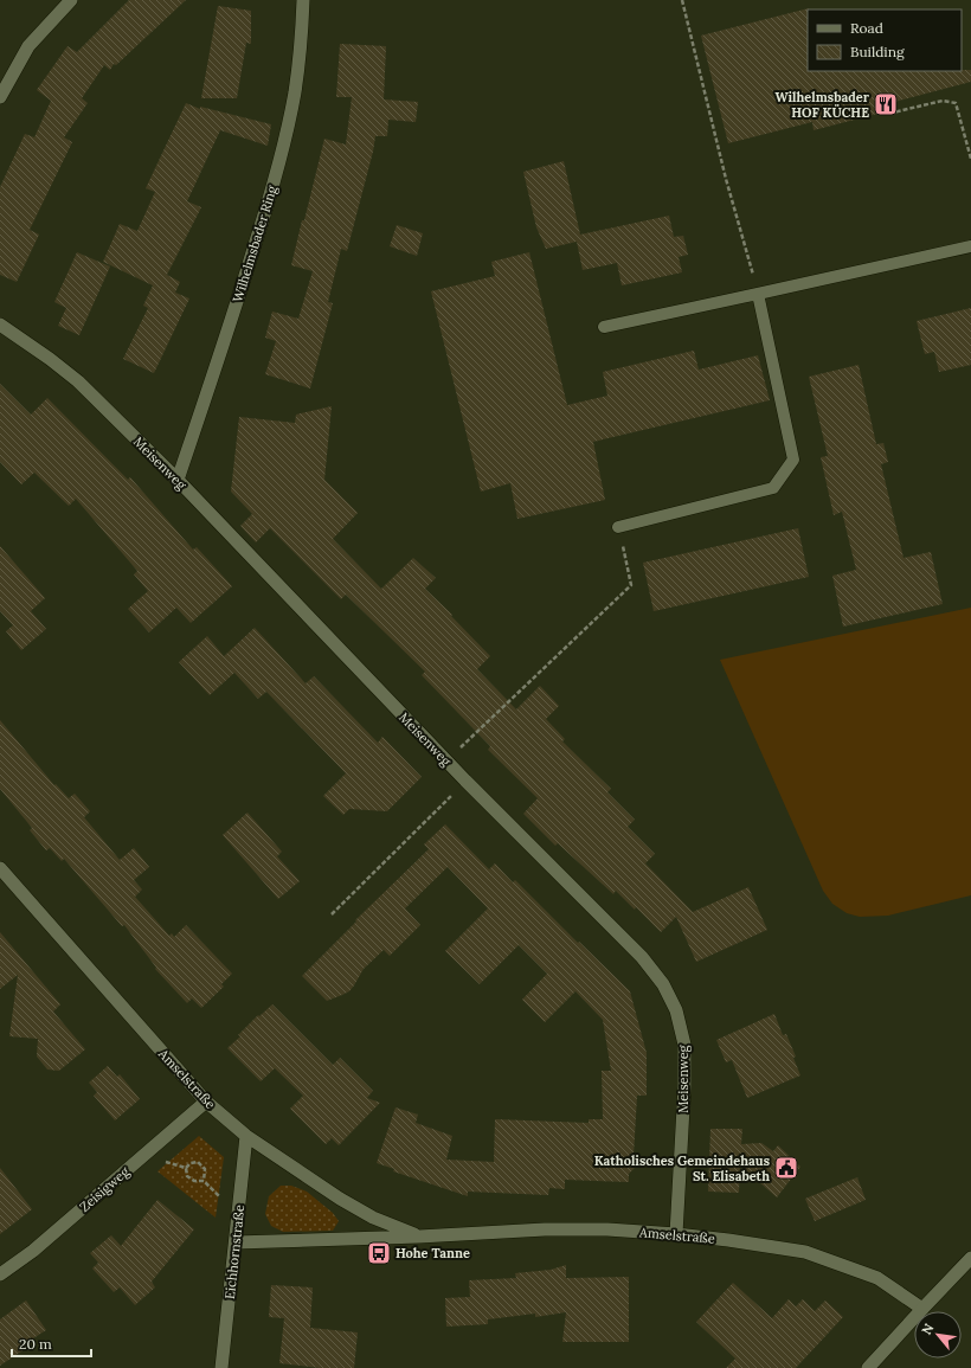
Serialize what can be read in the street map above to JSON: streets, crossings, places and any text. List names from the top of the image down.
{
  "streets": {
    "street": [
      "Wilhelmsbader Ring",
      "Meisenweg",
      "Amselstraße",
      "Zeisigweg",
      "Eichhornstraße"
    ]
  },
  "crossings": [
    ["Wilhelmsbader Ring", "Meisenweg"],
    ["Meisenweg", "Amselstraße"],
    ["Amselstraße", "Zeisigweg"],
    ["Amselstraße", "Eichhornstraße"]
  ],
  "places": {
    "restaurant": ["Wilhelmsbader HOF KÜCHE"],
    "public building": ["Katholisches Gemeindehaus St. Elisabeth"],
    "bus stop": ["Hohe Tanne"]
  },
  "legend": ["Road", "Building"],
  "scale_bar": "20 m",
  "north": "top left"
}
